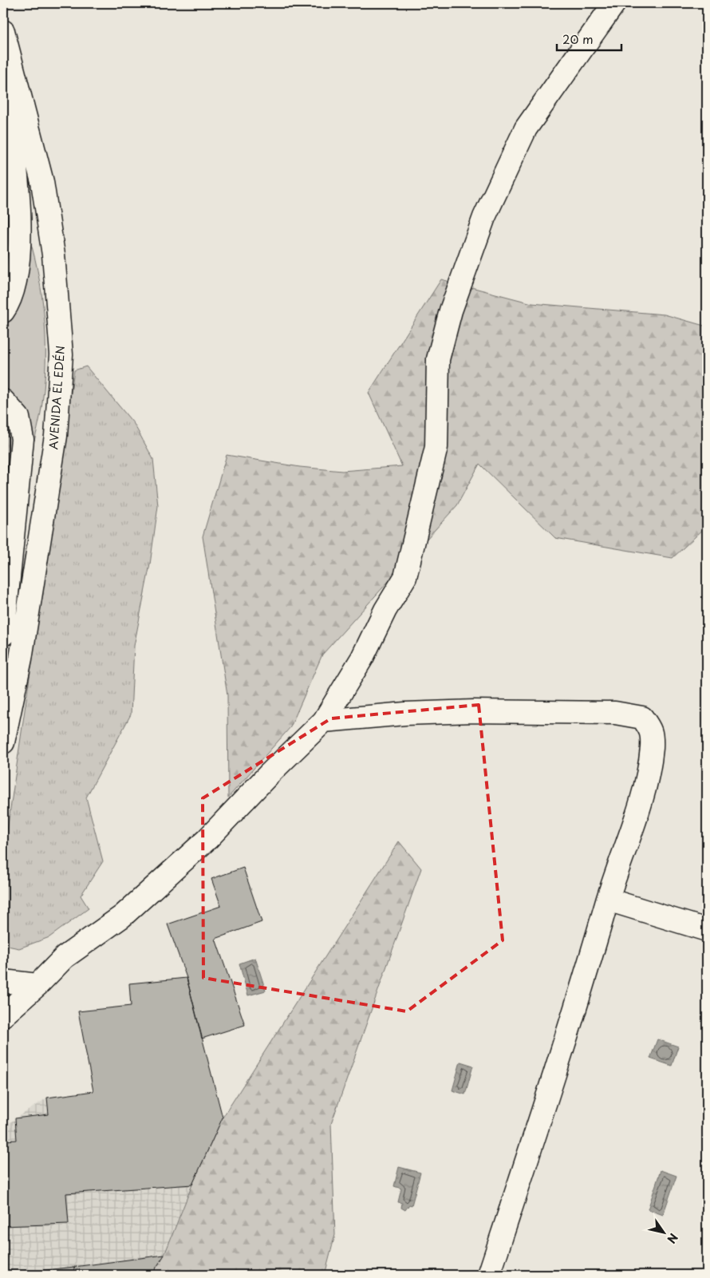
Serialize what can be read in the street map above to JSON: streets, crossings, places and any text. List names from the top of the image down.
{
  "streets": {
    "street": ["AVENIDA EL EDÉN"]
  },
  "scale_bar": "20 m",
  "north": "bottom right"
}
